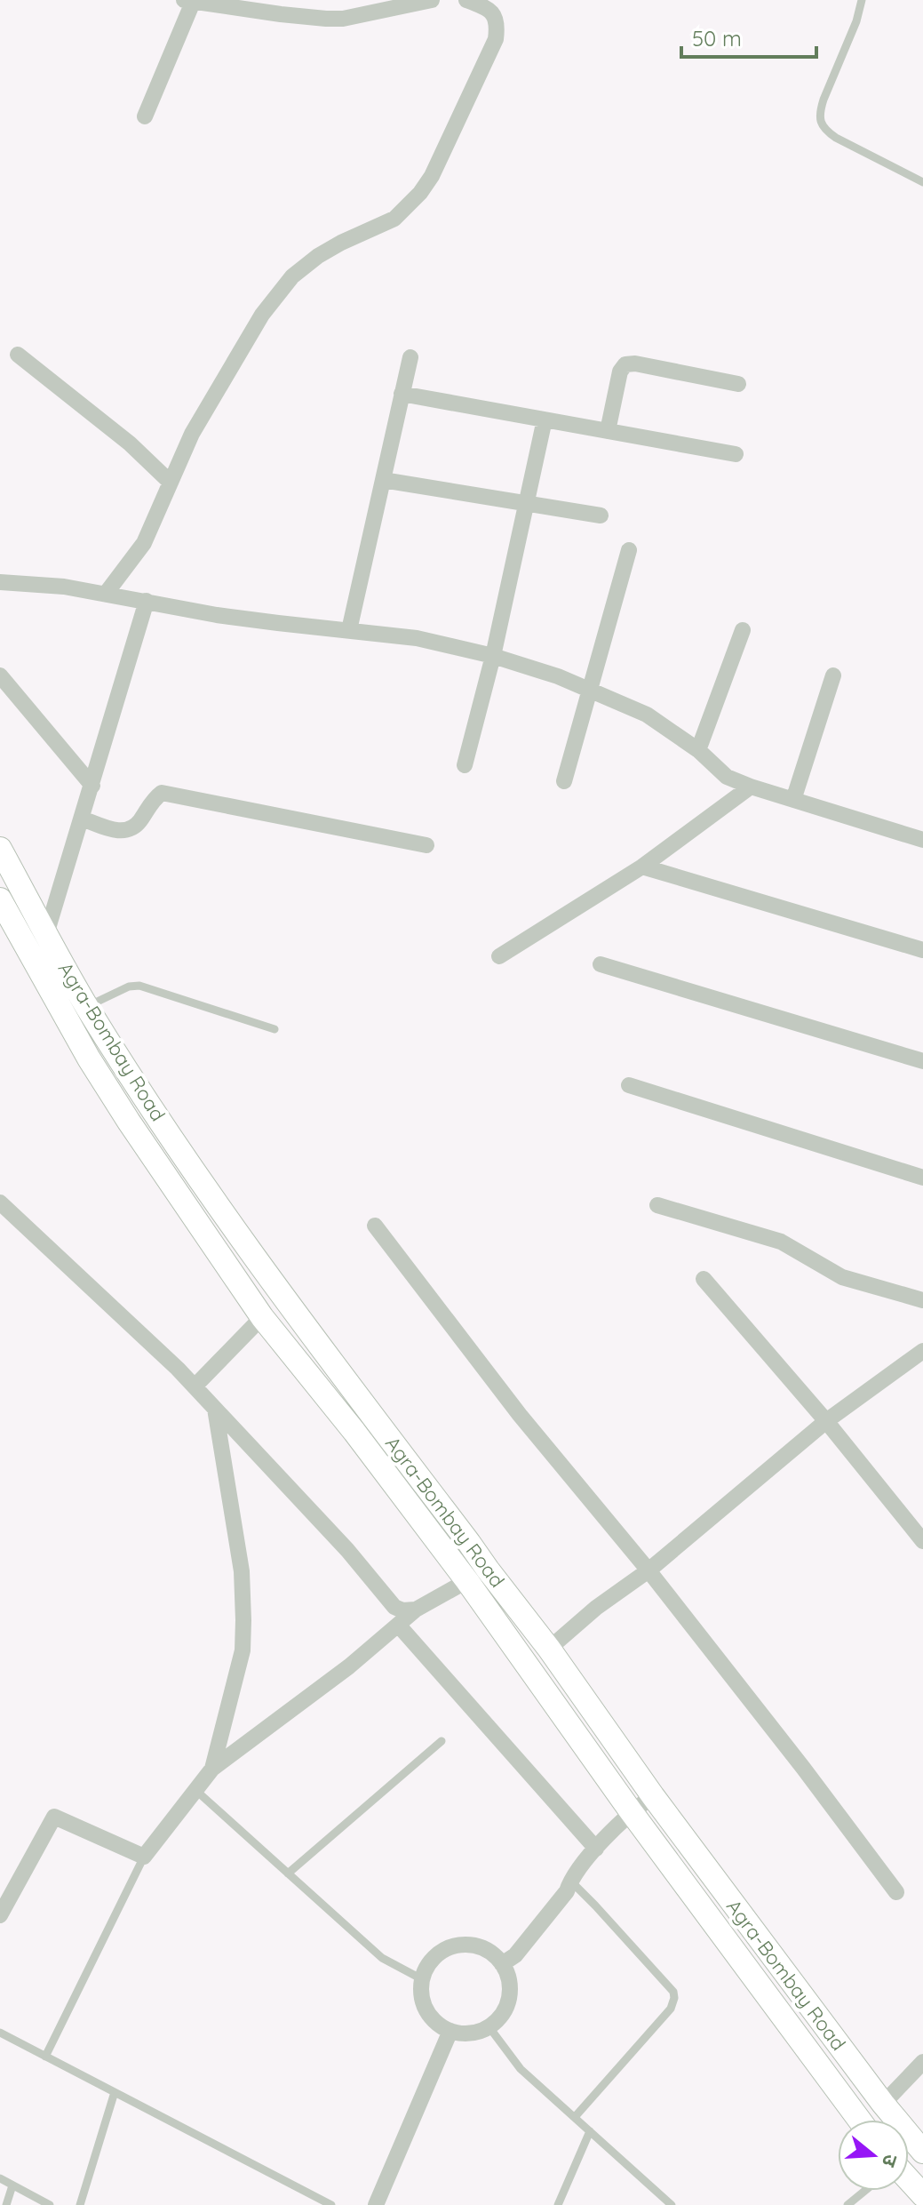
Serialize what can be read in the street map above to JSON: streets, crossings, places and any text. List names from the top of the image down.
{
  "streets": {
    "main road": ["Agra-Bombay Road"]
  },
  "scale_bar": "50 m",
  "north": "right"
}
